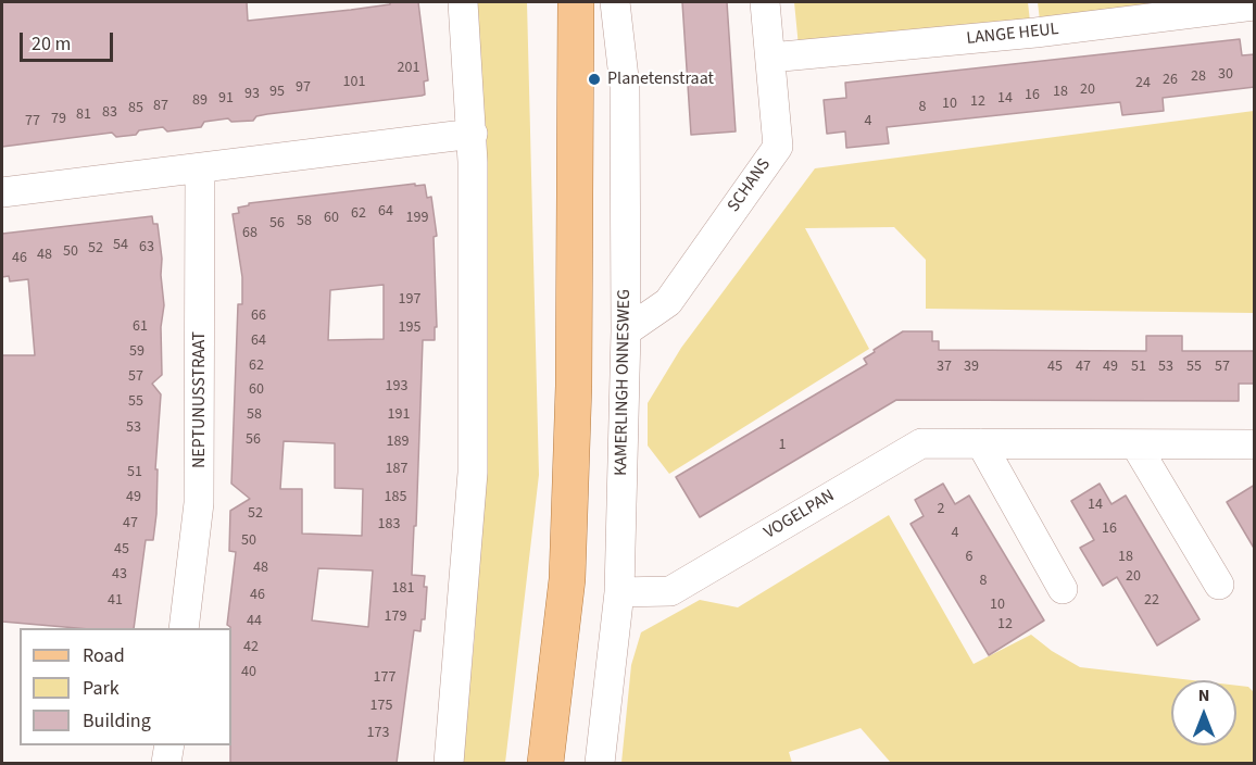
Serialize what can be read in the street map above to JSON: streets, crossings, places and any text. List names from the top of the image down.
{
  "streets": {
    "street": [
      "LANGE HEUL",
      "SCHANS",
      "KAMERLINGH ONNESWEG",
      "NEPTUNUSSTRAAT",
      "VOGELPAN"
    ]
  },
  "crossings": [
    ["LANGE HEUL", "SCHANS"],
    ["SCHANS", "KAMERLINGH ONNESWEG"],
    ["KAMERLINGH ONNESWEG", "VOGELPAN"]
  ],
  "places": ["Planetenstraat"],
  "house_numbers": [
    "201",
    "30",
    "28",
    "26",
    "101",
    "24",
    "97",
    "20",
    "95",
    "18",
    "93",
    "16",
    "91",
    "14",
    "89",
    "12",
    "10",
    "87",
    "8",
    "85",
    "83",
    "81",
    "79",
    "77",
    "4",
    "64",
    "62",
    "60",
    "199",
    "58",
    "56",
    "68",
    "54",
    "63",
    "52",
    "50",
    "48",
    "46",
    "197",
    "66",
    "61",
    "195",
    "64",
    "59",
    "62",
    "37",
    "39",
    "45",
    "47",
    "49",
    "51",
    "53",
    "55",
    "57",
    "57",
    "193",
    "60",
    "55",
    "58",
    "191",
    "53",
    "56",
    "189",
    "1",
    "187",
    "51",
    "49",
    "185",
    "14",
    "2",
    "52",
    "47",
    "183",
    "16",
    "4",
    "50",
    "45",
    "6",
    "18",
    "48",
    "43",
    "20",
    "8",
    "181",
    "46",
    "41",
    "22",
    "10",
    "179",
    "44",
    "12",
    "42",
    "40",
    "177",
    "175",
    "173"
  ],
  "legend": ["Road", "Park", "Building"],
  "scale_bar": "20 m",
  "north": "top"
}
